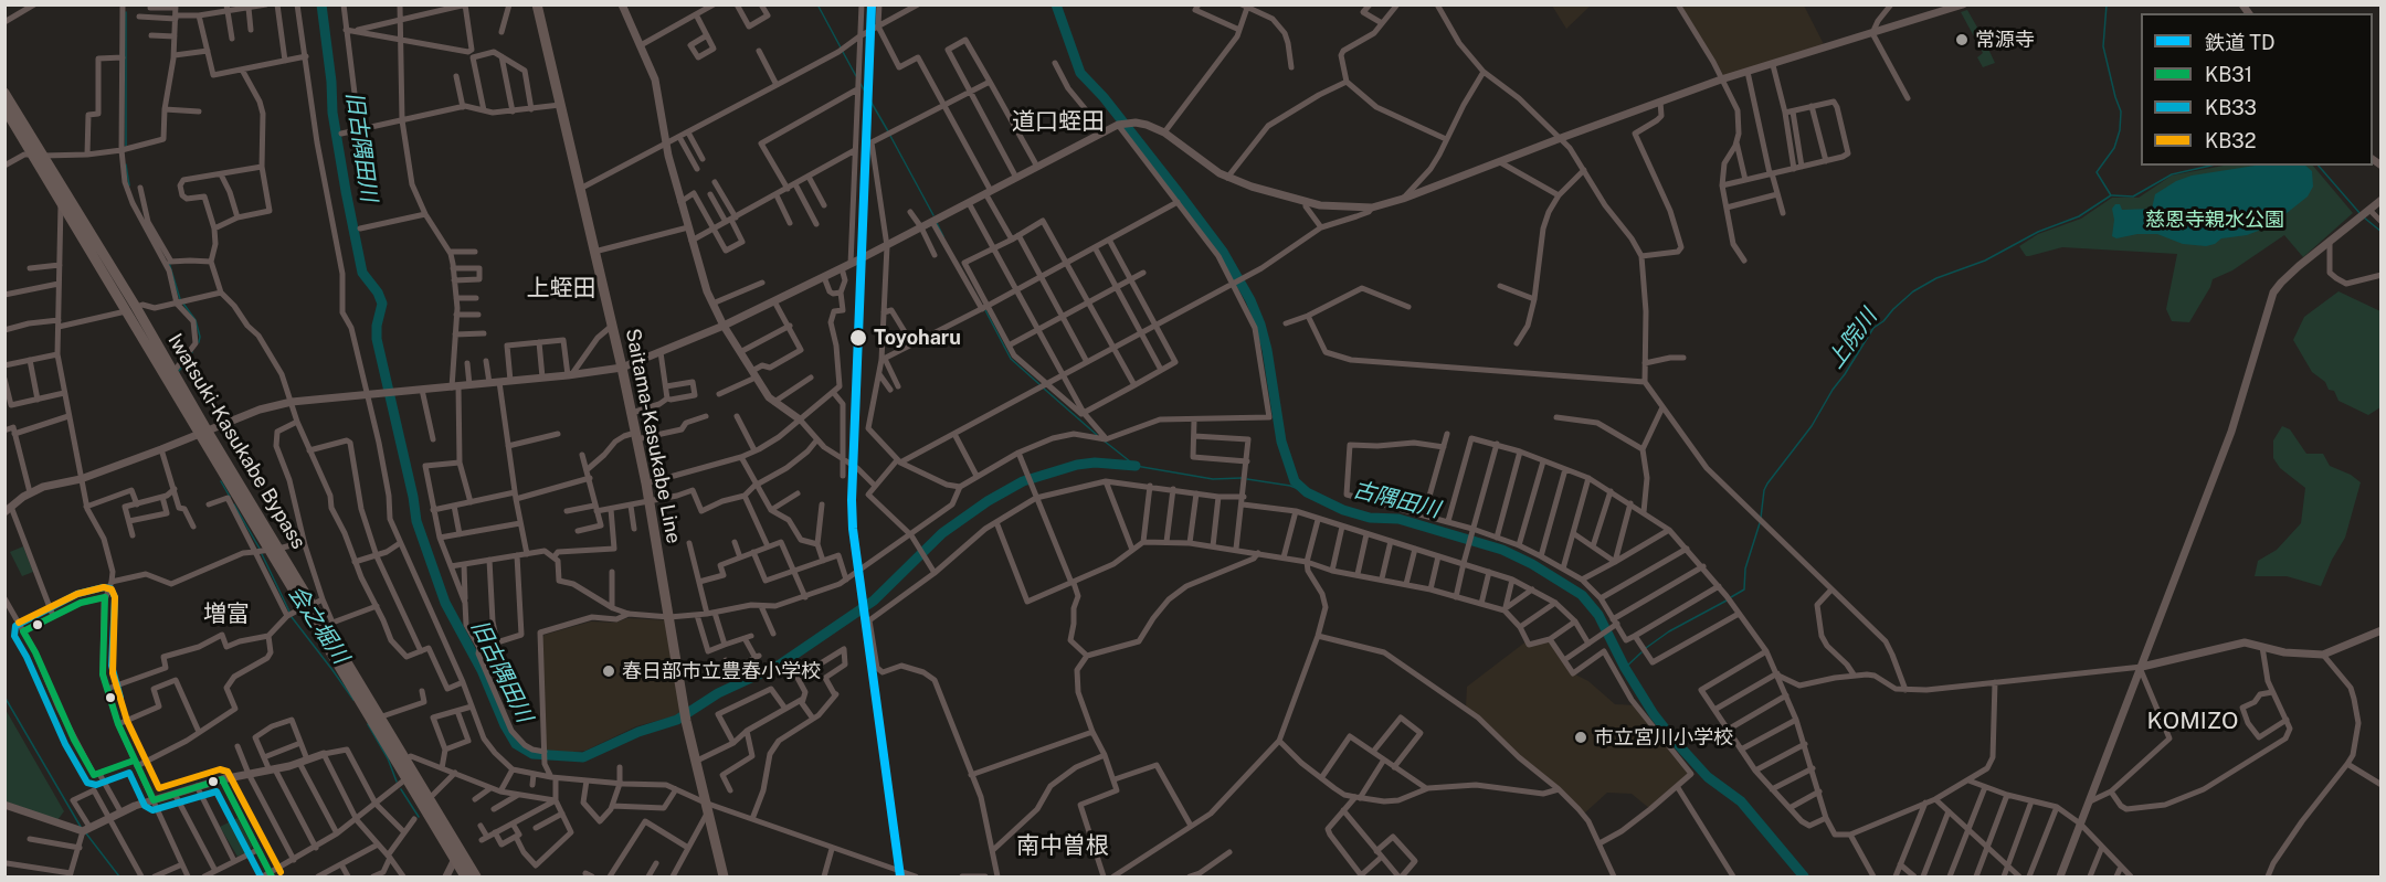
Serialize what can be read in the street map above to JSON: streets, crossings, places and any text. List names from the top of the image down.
{
  "streets": {
    "highway": ["Iwatsuki-Kasukabe Bypass"],
    "main road": ["Saitama-Kasukabe Line"]
  },
  "districts": [
    "道口蛭田",
    "上蛭田",
    "増富",
    "KOMIZO",
    "南中曽根"
  ],
  "water": [
    "旧古隅田川",
    "上院川",
    "古隅田川",
    "会之堀川"
  ],
  "parks": ["慈恩寺親水公園"],
  "places": [
    "常源寺",
    "Toyoharu",
    "春日部市立豊春小学校",
    "市立宮川小学校"
  ],
  "lines": [
    "rail line TD",
    "transit line KB33",
    "transit line KB32",
    "transit line KB31"
  ],
  "legend": [
    "鉄道 TD",
    "KB31",
    "KB33",
    "KB32"
  ]
}
